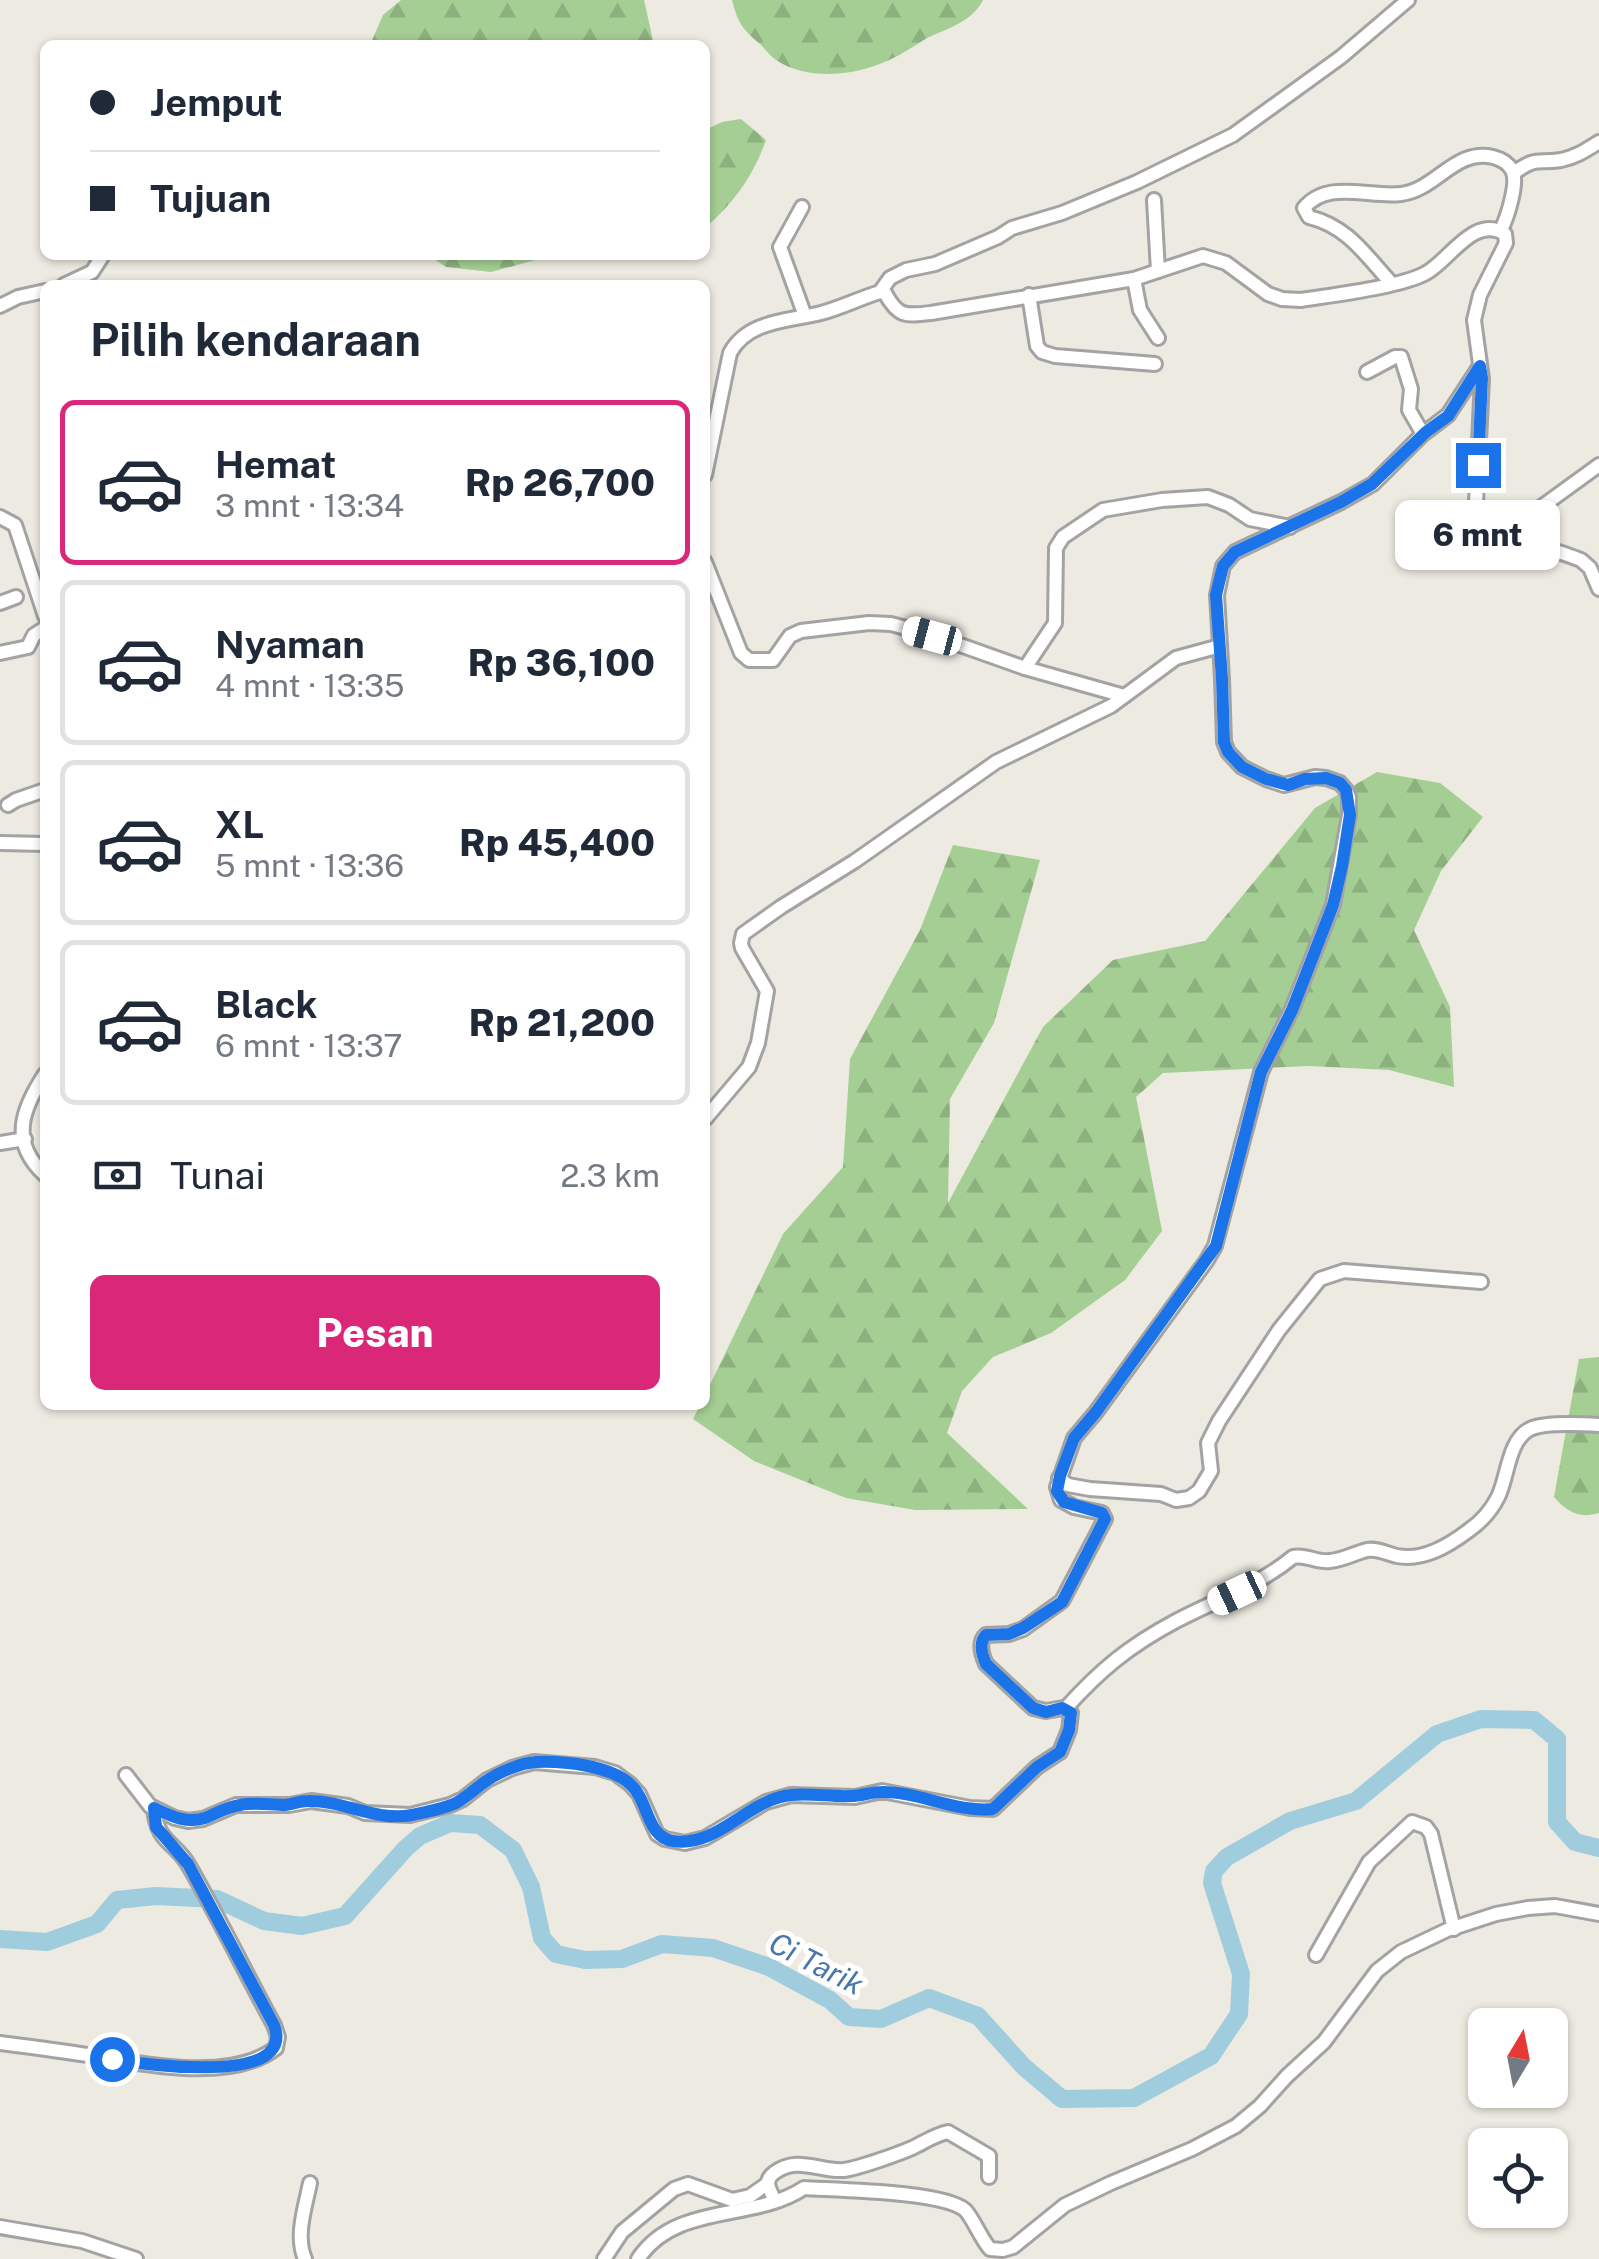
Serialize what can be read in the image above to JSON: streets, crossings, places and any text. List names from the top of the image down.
{
  "water": ["Ci Tarik"],
  "north": "top",
  "page": {
    "banner": ["Jemput", "Tujuan"],
    "heading": "Pilih kendaraan",
    "list": [
      {
        "name": "Hemat",
        "note": "3 mnt · 13:34",
        "value": "Rp 26,700"
      },
      {
        "name": "Nyaman",
        "note": "4 mnt · 13:35",
        "value": "Rp 36,100"
      },
      {
        "name": "XL",
        "note": "5 mnt · 13:36",
        "value": "Rp 45,400"
      },
      {
        "name": "Black",
        "note": "6 mnt · 13:37",
        "value": "Rp 21,200"
      }
    ],
    "bubble": "6 mnt",
    "pay": ["Tunai", "2.3 km"],
    "buttons": "Pesan"
  }
}
